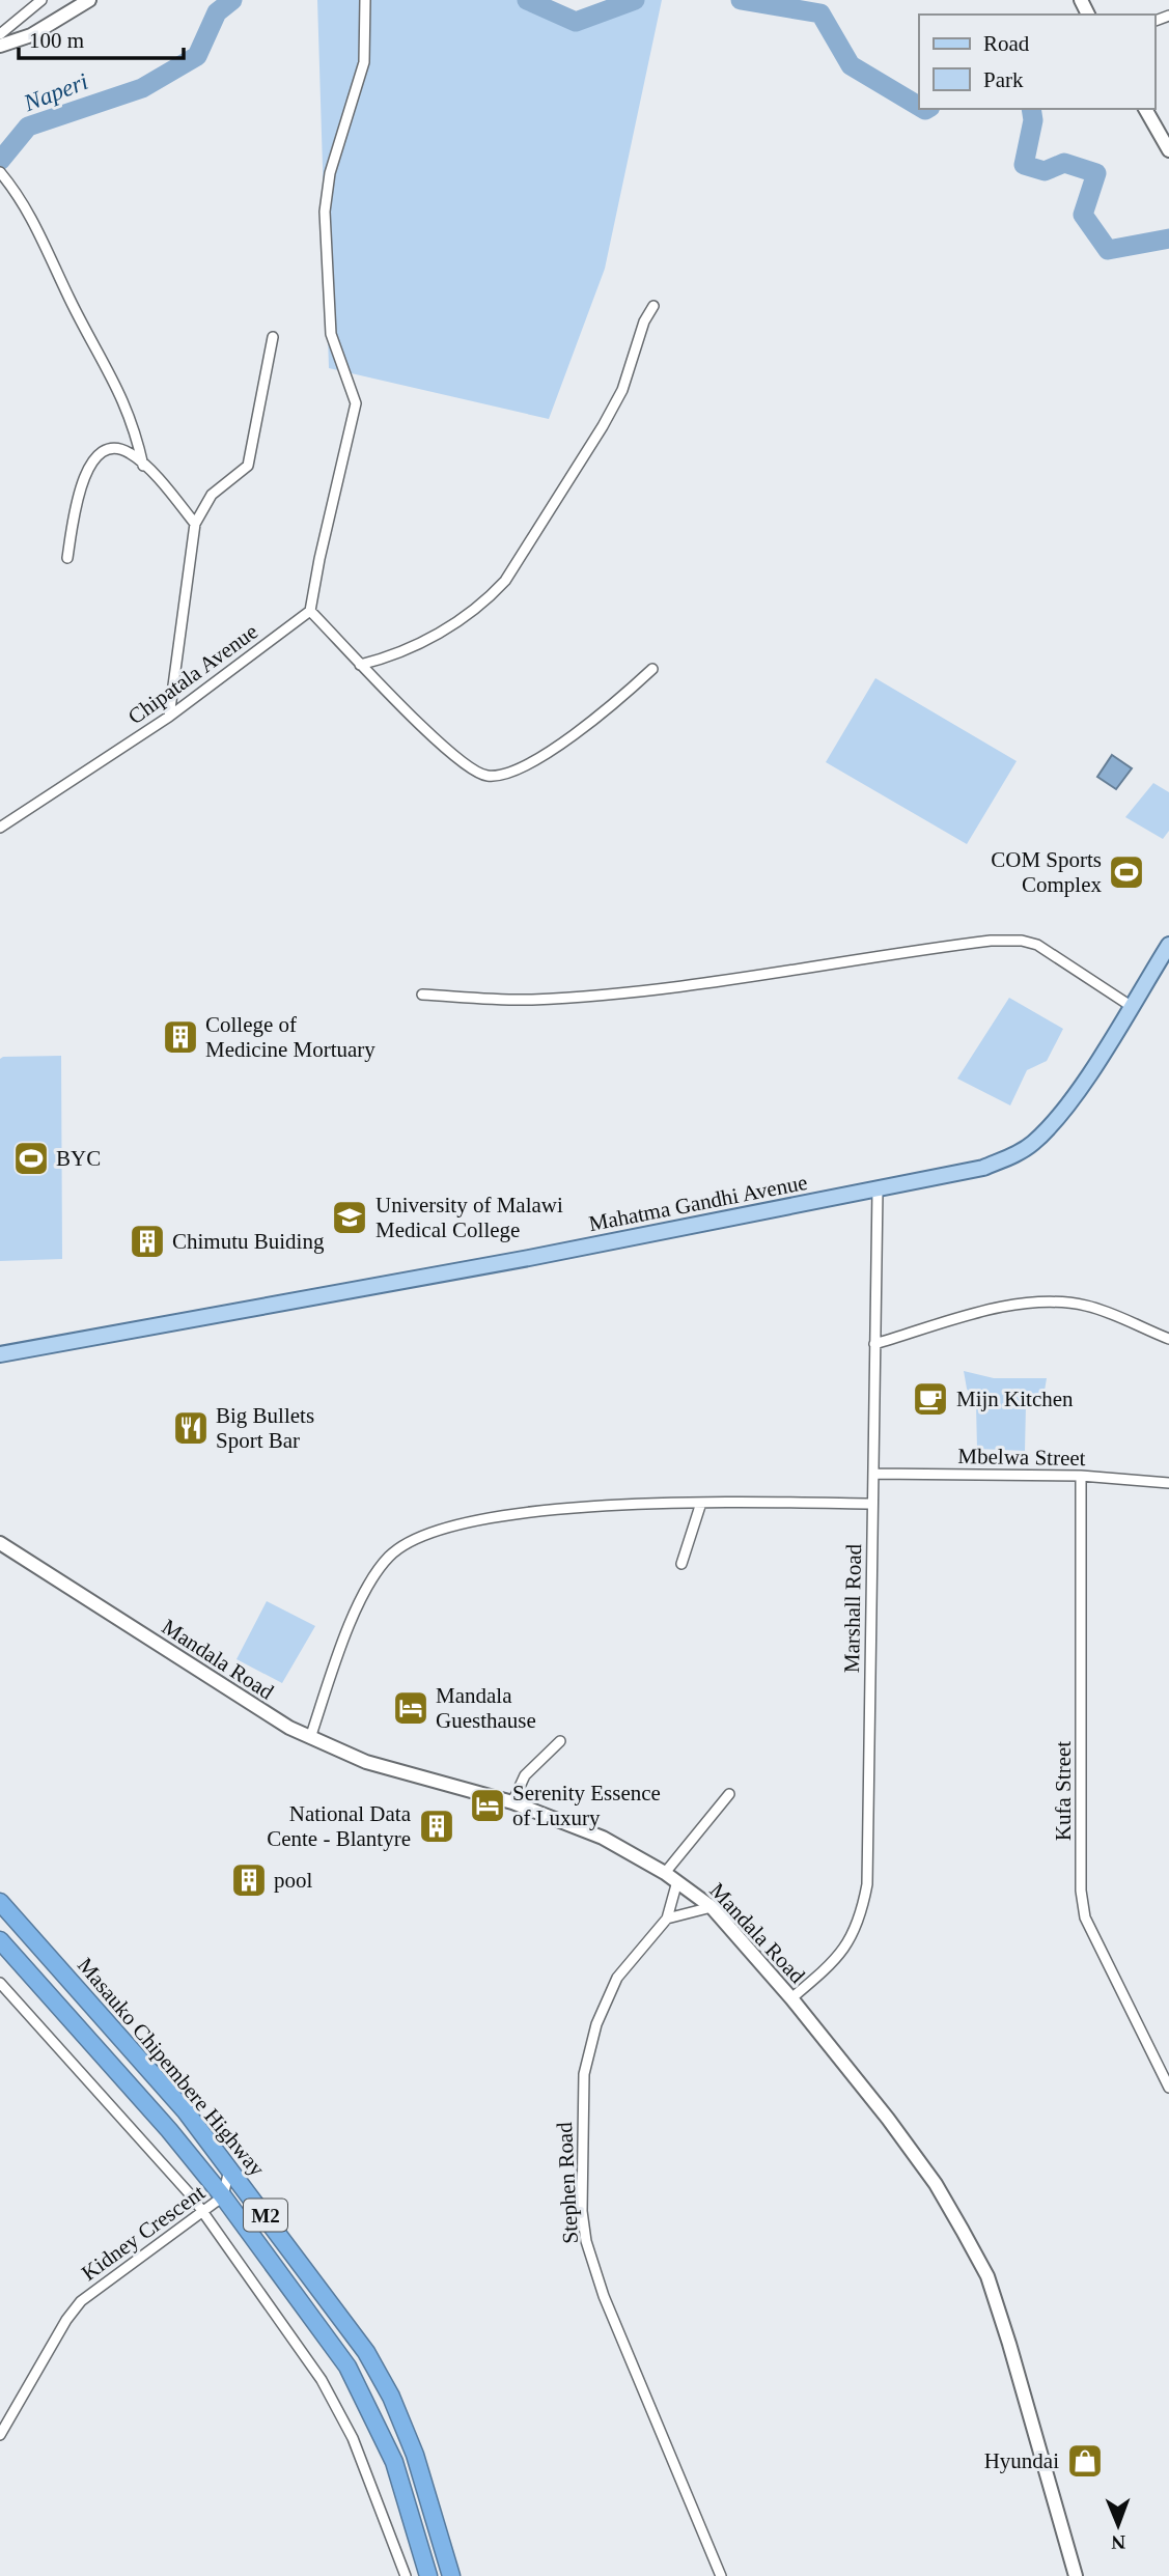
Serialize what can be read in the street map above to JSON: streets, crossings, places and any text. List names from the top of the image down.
{
  "streets": {
    "highway": ["Masauko Chipembere Highway", "M2"],
    "main road": ["Mahatma Gandhi Avenue"],
    "street": [
      "Chipatala Avenue",
      "Mbelwa Street",
      "Marshall Road",
      "Mandala Road",
      "Kufa Street",
      "Stephen Road",
      "Kidney Crescent"
    ]
  },
  "crossings": [
    ["Mahatma Gandhi Avenue", "Marshall Road"],
    ["Mbelwa Street", "Marshall Road"],
    ["Mbelwa Street", "Kufa Street"],
    ["Marshall Road", "Mandala Road"],
    ["Mandala Road", "Stephen Road"],
    ["Masauko Chipembere Highway", "Kidney Crescent"]
  ],
  "water": ["Naperi"],
  "places": {
    "sports": ["COM Sports Complex", "BYC"],
    "building": [
      "College of Medicine Mortuary",
      "Chimutu Buiding",
      "National Data Cente - Blantyre",
      "pool"
    ],
    "school or university": ["University of Malawi Medical College"],
    "cafe": ["Mijn Kitchen"],
    "restaurant": ["Big Bullets Sport Bar"],
    "hotel": ["Mandala Guesthause", "Serenity Essence of Luxury"],
    "shop": ["Hyundai"]
  },
  "legend": ["Road", "Park"],
  "scale_bar": "100 m",
  "north": "bottom"
}
